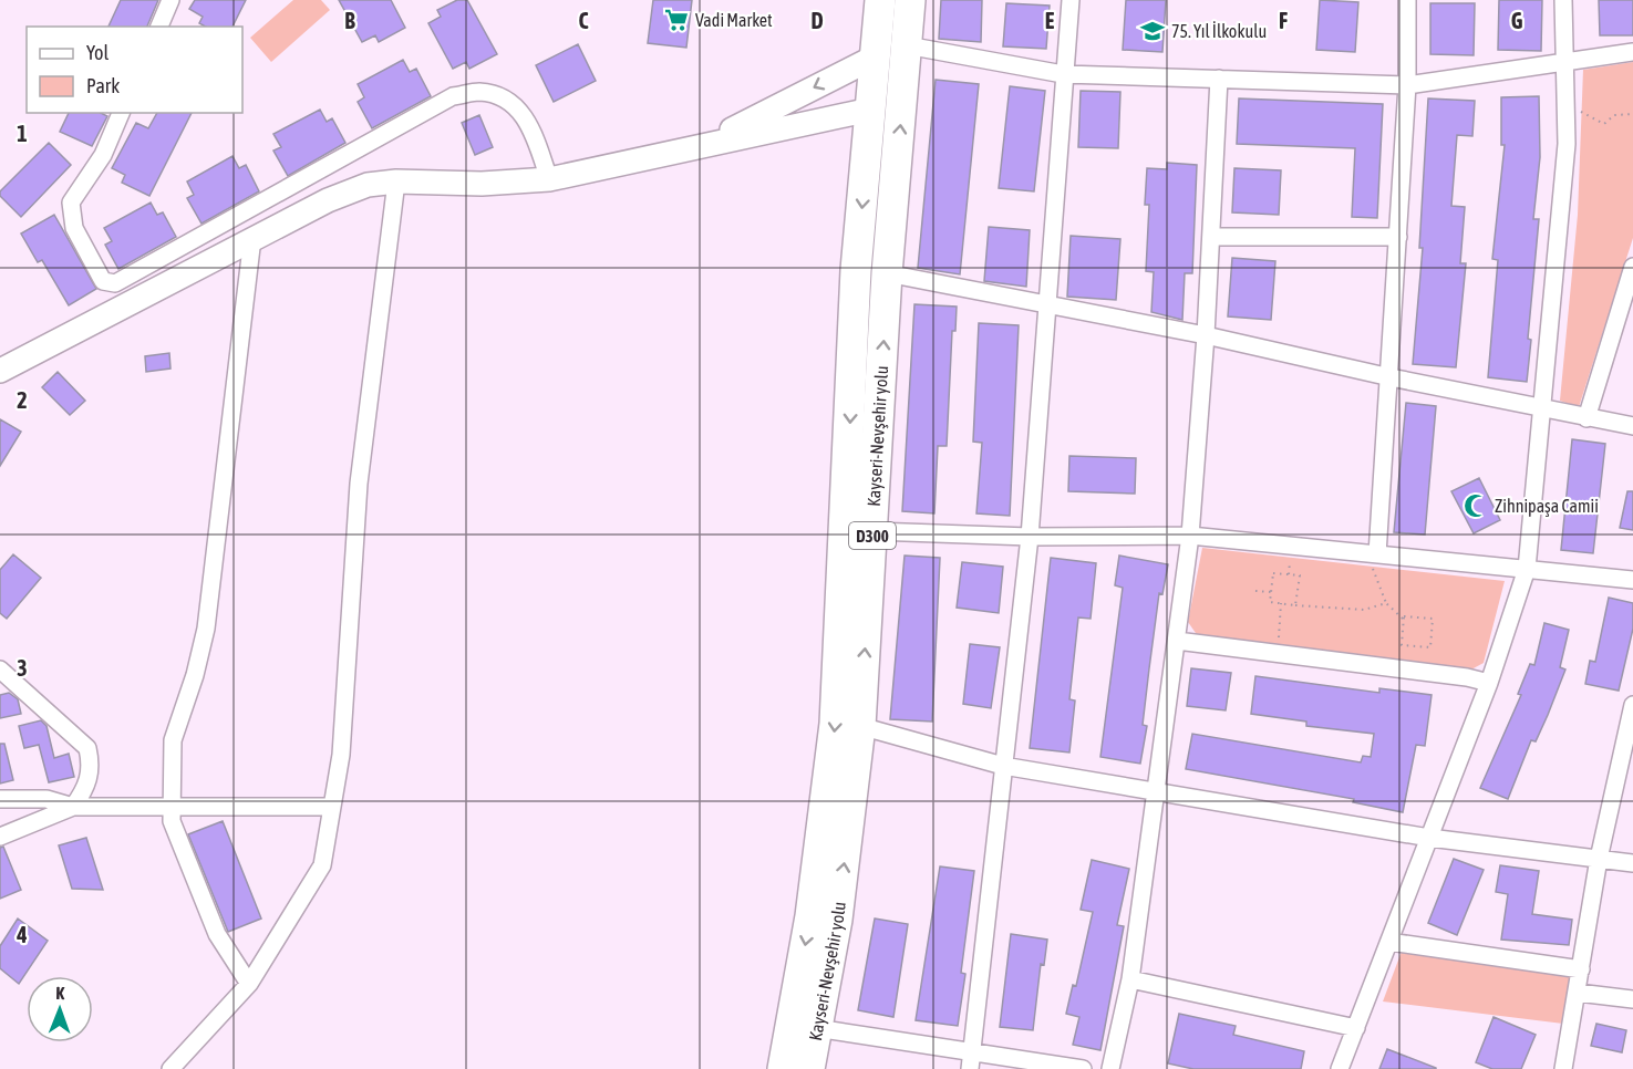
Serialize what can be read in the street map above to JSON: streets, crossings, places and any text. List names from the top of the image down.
{
  "streets": {
    "highway": ["Kayseri-Nevşehir yolu", "D300"]
  },
  "places": {
    "supermarket": ["Vadi Market"],
    "school or university": ["75. Yıl İlkokulu"],
    "mosque": ["Zihnipaşa Camii"]
  },
  "legend": ["Yol", "Park"],
  "north": "top",
  "grid": {
    "columns": [
      "B",
      "C",
      "D",
      "E",
      "F",
      "G"
    ],
    "rows": [
      "1",
      "2",
      "3",
      "4"
    ]
  }
}
